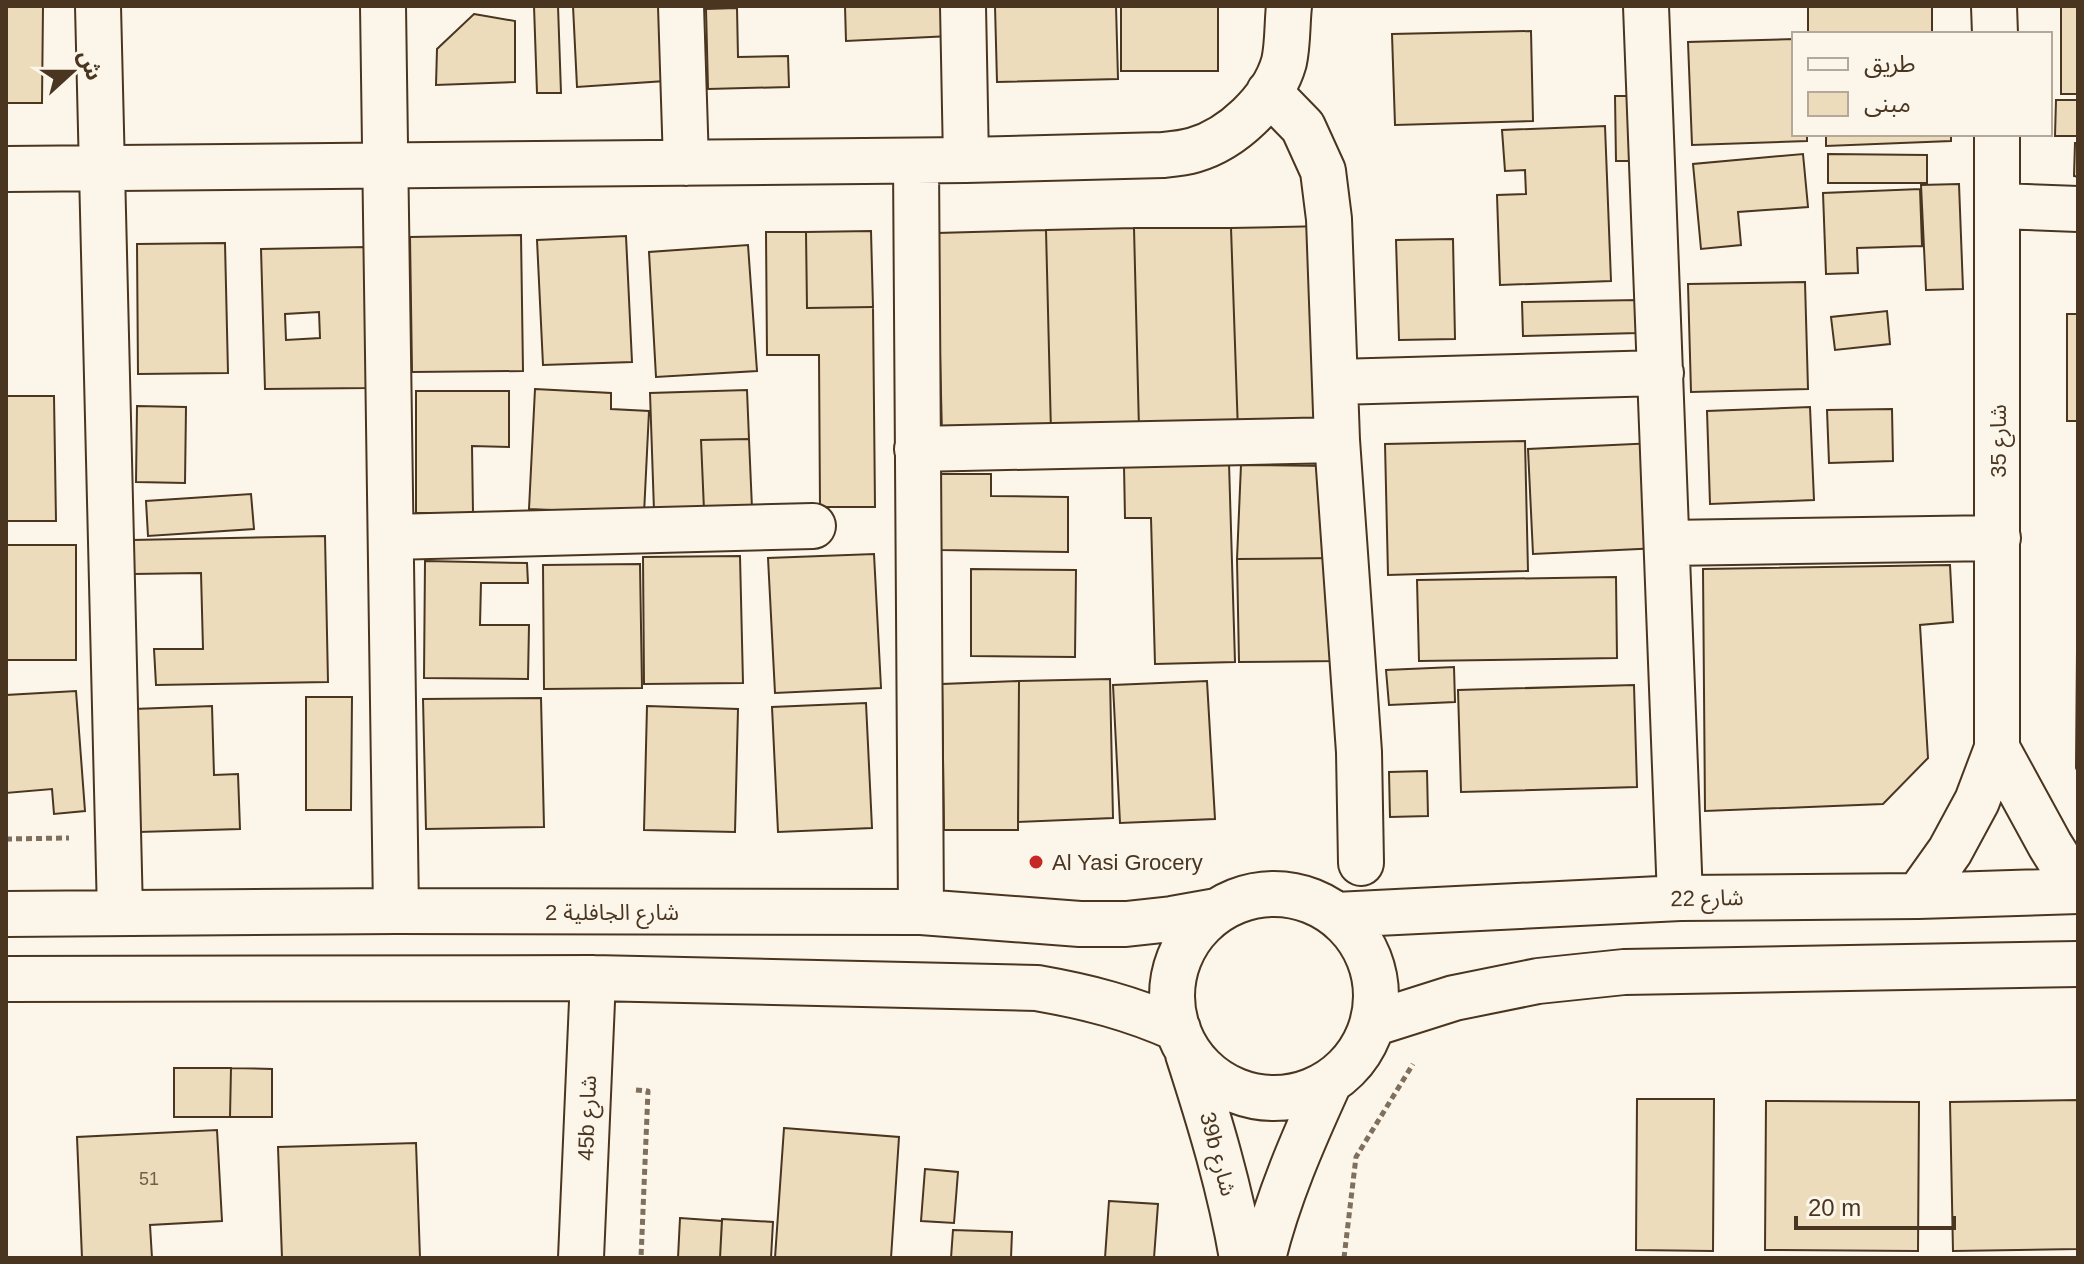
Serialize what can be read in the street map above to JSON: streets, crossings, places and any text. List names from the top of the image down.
{
  "streets": {
    "street": [
      "شارع 35",
      "شارع 22",
      "شارع الجافلية 2",
      "45b شارع",
      "39b شارع"
    ]
  },
  "crossings": [
    ["شارع 35", "شارع 22"],
    ["شارع 22", "شارع الجافلية 2"],
    ["شارع 22", "39b شارع"],
    ["شارع الجافلية 2", "39b شارع"]
  ],
  "places": ["Al Yasi Grocery"],
  "house_numbers": ["51"],
  "legend": ["طريق", "مبنى"],
  "scale_bar": "20 m",
  "north": "right"
}
